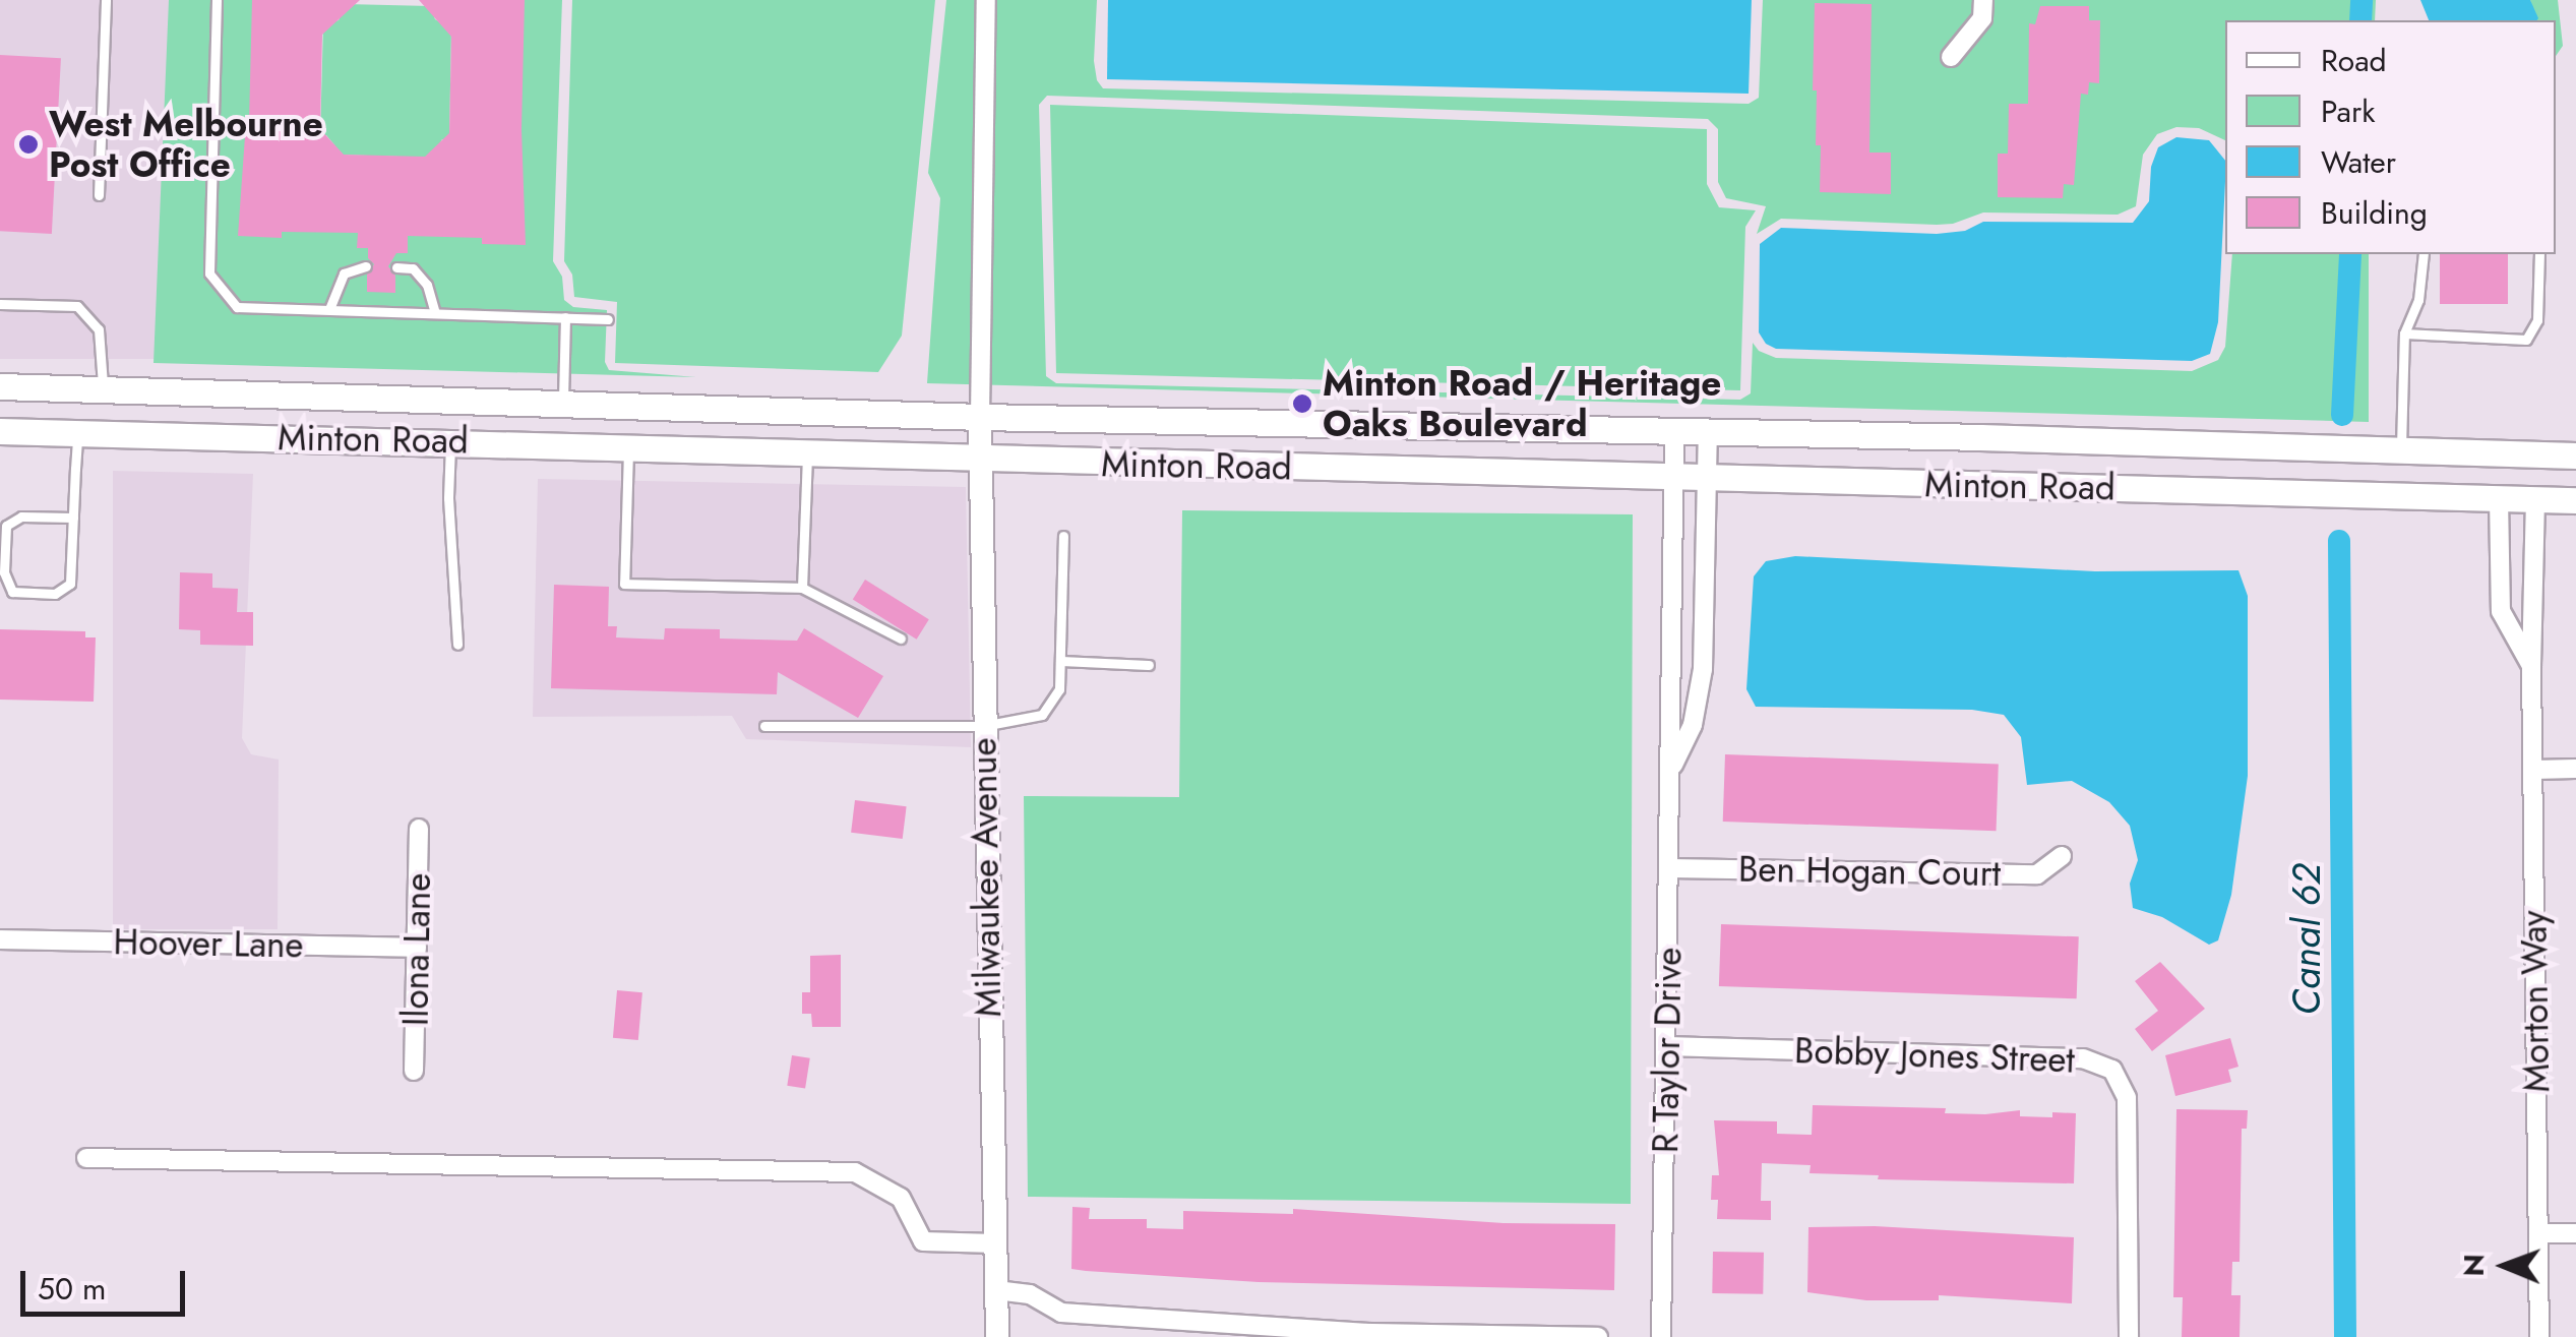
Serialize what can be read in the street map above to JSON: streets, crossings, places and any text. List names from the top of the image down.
{
  "streets": {
    "main road": ["Minton Road"],
    "street": [
      "Ben Hogan Court",
      "Milwaukee Avenue",
      "Hoover Lane",
      "Ilona Lane",
      "Morton Way",
      "R Taylor Drive",
      "Bobby Jones Street"
    ]
  },
  "crossings": [
    ["Minton Road", "Milwaukee Avenue"],
    ["Minton Road", "Morton Way"],
    ["Minton Road", "R Taylor Drive"],
    ["Ben Hogan Court", "R Taylor Drive"],
    ["Hoover Lane", "Ilona Lane"],
    ["R Taylor Drive", "Bobby Jones Street"]
  ],
  "water": ["Canal 62"],
  "places": ["West Melbourne Post Office", "Minton Road / Heritage Oaks Boulevard"],
  "legend": [
    "Road",
    "Park",
    "Water",
    "Building"
  ],
  "scale_bar": "50 m",
  "north": "left"
}
